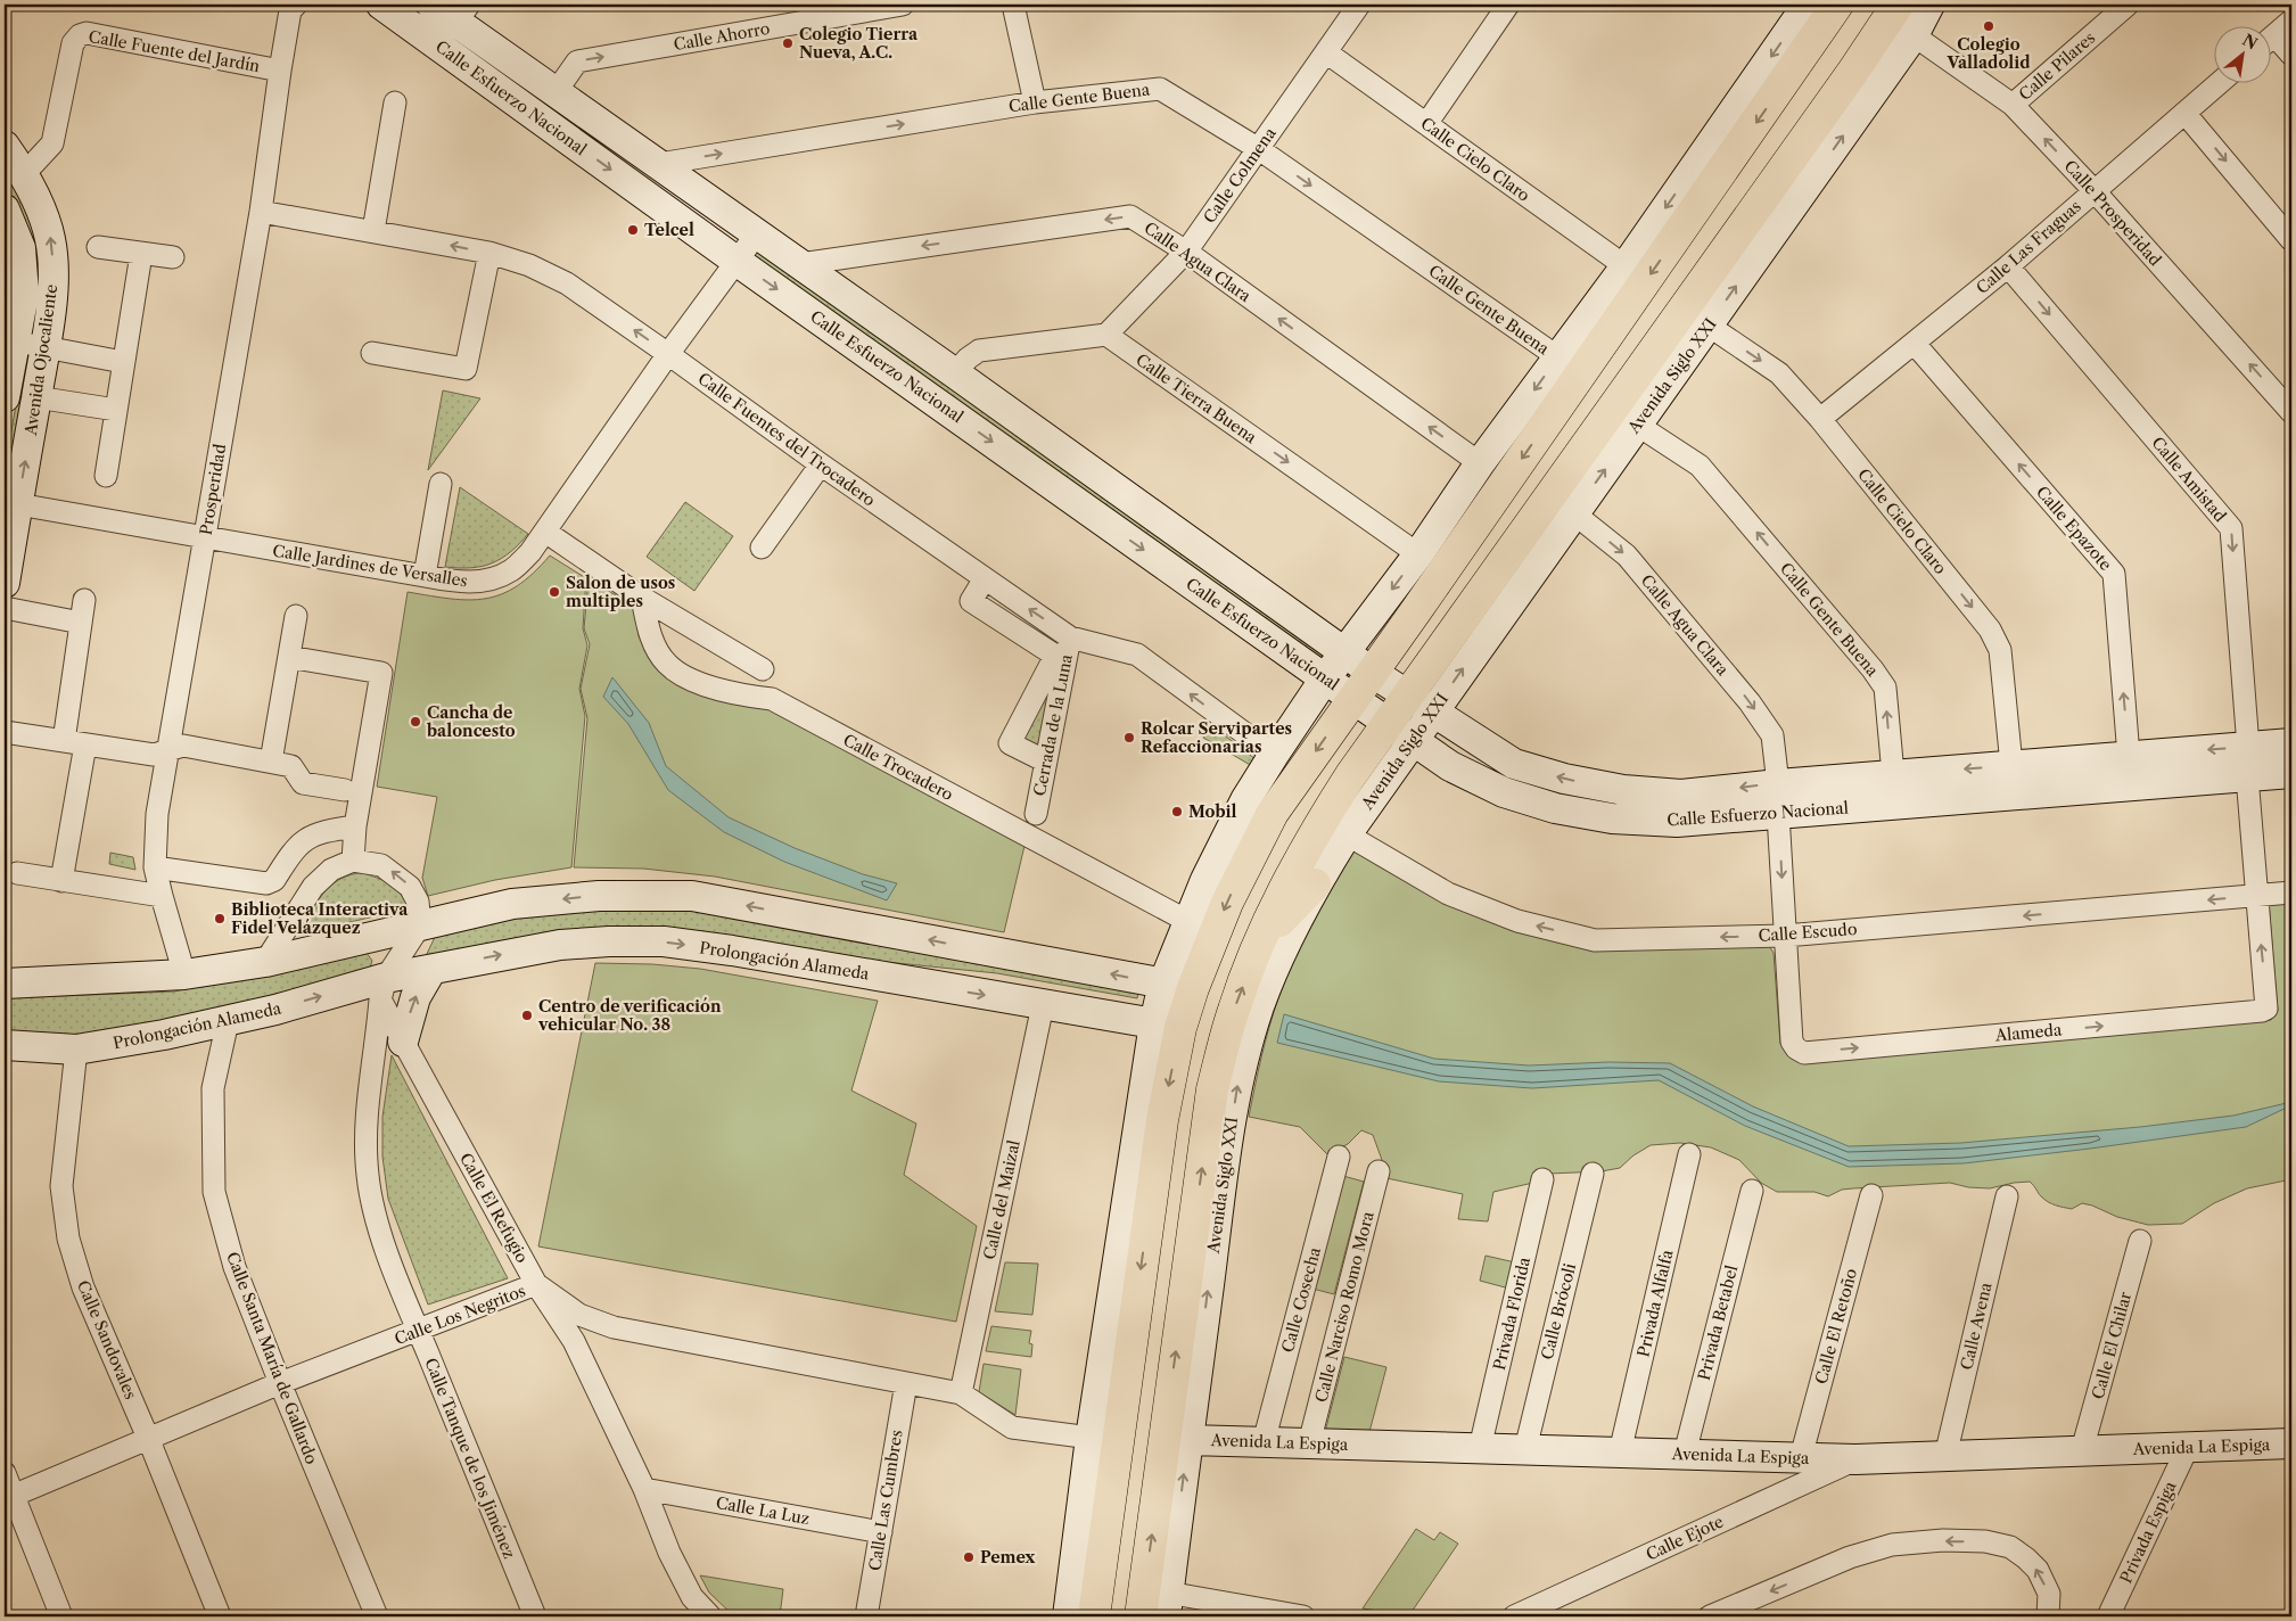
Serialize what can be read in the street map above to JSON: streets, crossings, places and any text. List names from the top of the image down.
{
  "streets": {
    "highway": ["Avenida Siglo XXI"],
    "street": [
      "Calle Ahorro",
      "Calle Fuente del Jardín",
      "Calle Pilares",
      "Calle Esfuerzo Nacional",
      "Calle Gente Buena",
      "Calle Cielo Claro",
      "Calle Colmena",
      "Calle Prosperidad",
      "Calle Las Fraguas",
      "Calle Agua Clara",
      "Avenida Ojocaliente",
      "Calle Tierra Buena",
      "Calle Fuentes del Trocadero",
      "Calle Amistad",
      "Prosperidad",
      "Calle Epazote",
      "Calle Jardines de Versalles",
      "Cerrada de la Luna",
      "Calle Trocadero",
      "Calle Escudo",
      "Prolongación Alameda",
      "Alameda",
      "Calle del Maizal",
      "Calle El Refugio",
      "Calle Cosecha",
      "Privada Alfalfa",
      "Calle Narciso Romo Mora",
      "Calle Brócoli",
      "Privada Florida",
      "Calle Los Negritos",
      "Privada Betabel",
      "Calle El Retoño",
      "Calle Avena",
      "Calle Sandovales",
      "Calle El Chilar",
      "Calle Santa María de Gallardo",
      "Avenida La Espiga",
      "Calle Tanque de los Jiménez",
      "Calle Las Cumbres",
      "Calle La Luz",
      "Privada Espiga",
      "Calle Ejote"
    ]
  },
  "crossings": [
    ["Calle Ahorro", "Calle Esfuerzo Nacional"],
    ["Calle Fuente del Jardín", "Avenida Ojocaliente"],
    ["Calle Fuente del Jardín", "Prosperidad"],
    ["Calle Pilares", "Calle Prosperidad"],
    ["Calle Esfuerzo Nacional", "Calle Gente Buena"],
    ["Calle Esfuerzo Nacional", "Calle Cielo Claro"],
    ["Calle Esfuerzo Nacional", "Calle Agua Clara"],
    ["Calle Esfuerzo Nacional", "Avenida Siglo XXI"],
    ["Calle Esfuerzo Nacional", "Calle Amistad"],
    ["Calle Esfuerzo Nacional", "Calle Epazote"],
    ["Calle Esfuerzo Nacional", "Calle Jardines de Versalles"],
    ["Calle Esfuerzo Nacional", "Alameda"],
    ["Calle Gente Buena", "Calle Colmena"],
    ["Calle Gente Buena", "Avenida Siglo XXI"],
    ["Calle Cielo Claro", "Calle Colmena"],
    ["Calle Cielo Claro", "Calle Las Fraguas"],
    ["Calle Cielo Claro", "Avenida Siglo XXI"],
    ["Calle Colmena", "Calle Agua Clara"],
    ["Calle Colmena", "Calle Tierra Buena"],
    ["Calle Prosperidad", "Calle Las Fraguas"],
    ["Calle Prosperidad", "Avenida Siglo XXI"],
    ["Calle Las Fraguas", "Calle Amistad"],
    ["Calle Las Fraguas", "Calle Epazote"],
    ["Calle Agua Clara", "Avenida Siglo XXI"],
    ["Avenida Ojocaliente", "Calle Jardines de Versalles"],
    ["Avenida Siglo XXI", "Calle Escudo"],
    ["Avenida Siglo XXI", "Avenida La Espiga"],
    ["Calle Fuentes del Trocadero", "Prosperidad"],
    ["Calle Fuentes del Trocadero", "Calle Jardines de Versalles"],
    ["Calle Fuentes del Trocadero", "Cerrada de la Luna"],
    ["Calle Amistad", "Alameda"],
    ["Prosperidad", "Calle Jardines de Versalles"],
    ["Calle Escudo", "Alameda"],
    ["Prolongación Alameda", "Calle del Maizal"],
    ["Prolongación Alameda", "Calle El Refugio"],
    ["Prolongación Alameda", "Calle Sandovales"],
    ["Prolongación Alameda", "Calle Santa María de Gallardo"],
    ["Prolongación Alameda", "Calle Tanque de los Jiménez"],
    ["Calle del Maizal", "Calle Los Negritos"],
    ["Calle El Refugio", "Calle Los Negritos"],
    ["Calle El Refugio", "Calle Tanque de los Jiménez"],
    ["Calle El Refugio", "Calle La Luz"],
    ["Calle Cosecha", "Avenida La Espiga"],
    ["Privada Alfalfa", "Avenida La Espiga"],
    ["Calle Narciso Romo Mora", "Avenida La Espiga"],
    ["Calle Brócoli", "Avenida La Espiga"],
    ["Privada Florida", "Avenida La Espiga"],
    ["Calle Los Negritos", "Calle Sandovales"],
    ["Calle Los Negritos", "Calle Santa María de Gallardo"],
    ["Calle Los Negritos", "Calle Tanque de los Jiménez"],
    ["Calle Los Negritos", "Calle Las Cumbres"],
    ["Privada Betabel", "Avenida La Espiga"],
    ["Calle El Retoño", "Avenida La Espiga"],
    ["Calle Avena", "Avenida La Espiga"],
    ["Calle El Chilar", "Avenida La Espiga"],
    ["Avenida La Espiga", "Privada Espiga"],
    ["Avenida La Espiga", "Calle Ejote"],
    ["Calle Las Cumbres", "Calle La Luz"]
  ],
  "one_way": [
    "Calle Ahorro",
    "Calle Cielo Claro",
    "Calle Tierra Buena",
    "Calle Fuentes del Trocadero",
    "Calle Amistad",
    "Calle Epazote",
    "Calle Escudo"
  ],
  "places": [
    "Colegio Valladolid",
    "Colegio Tierra Nueva, A.C.",
    "Telcel",
    "Salon de usos multiples",
    "Cancha de baloncesto",
    "Rolcar Servipartes Refaccionarias",
    "Mobil",
    "Biblioteca Interactiva Fidel Velázquez",
    "Centro de verificación vehicular No. 38",
    "Pemex"
  ],
  "north": "top right"
}
